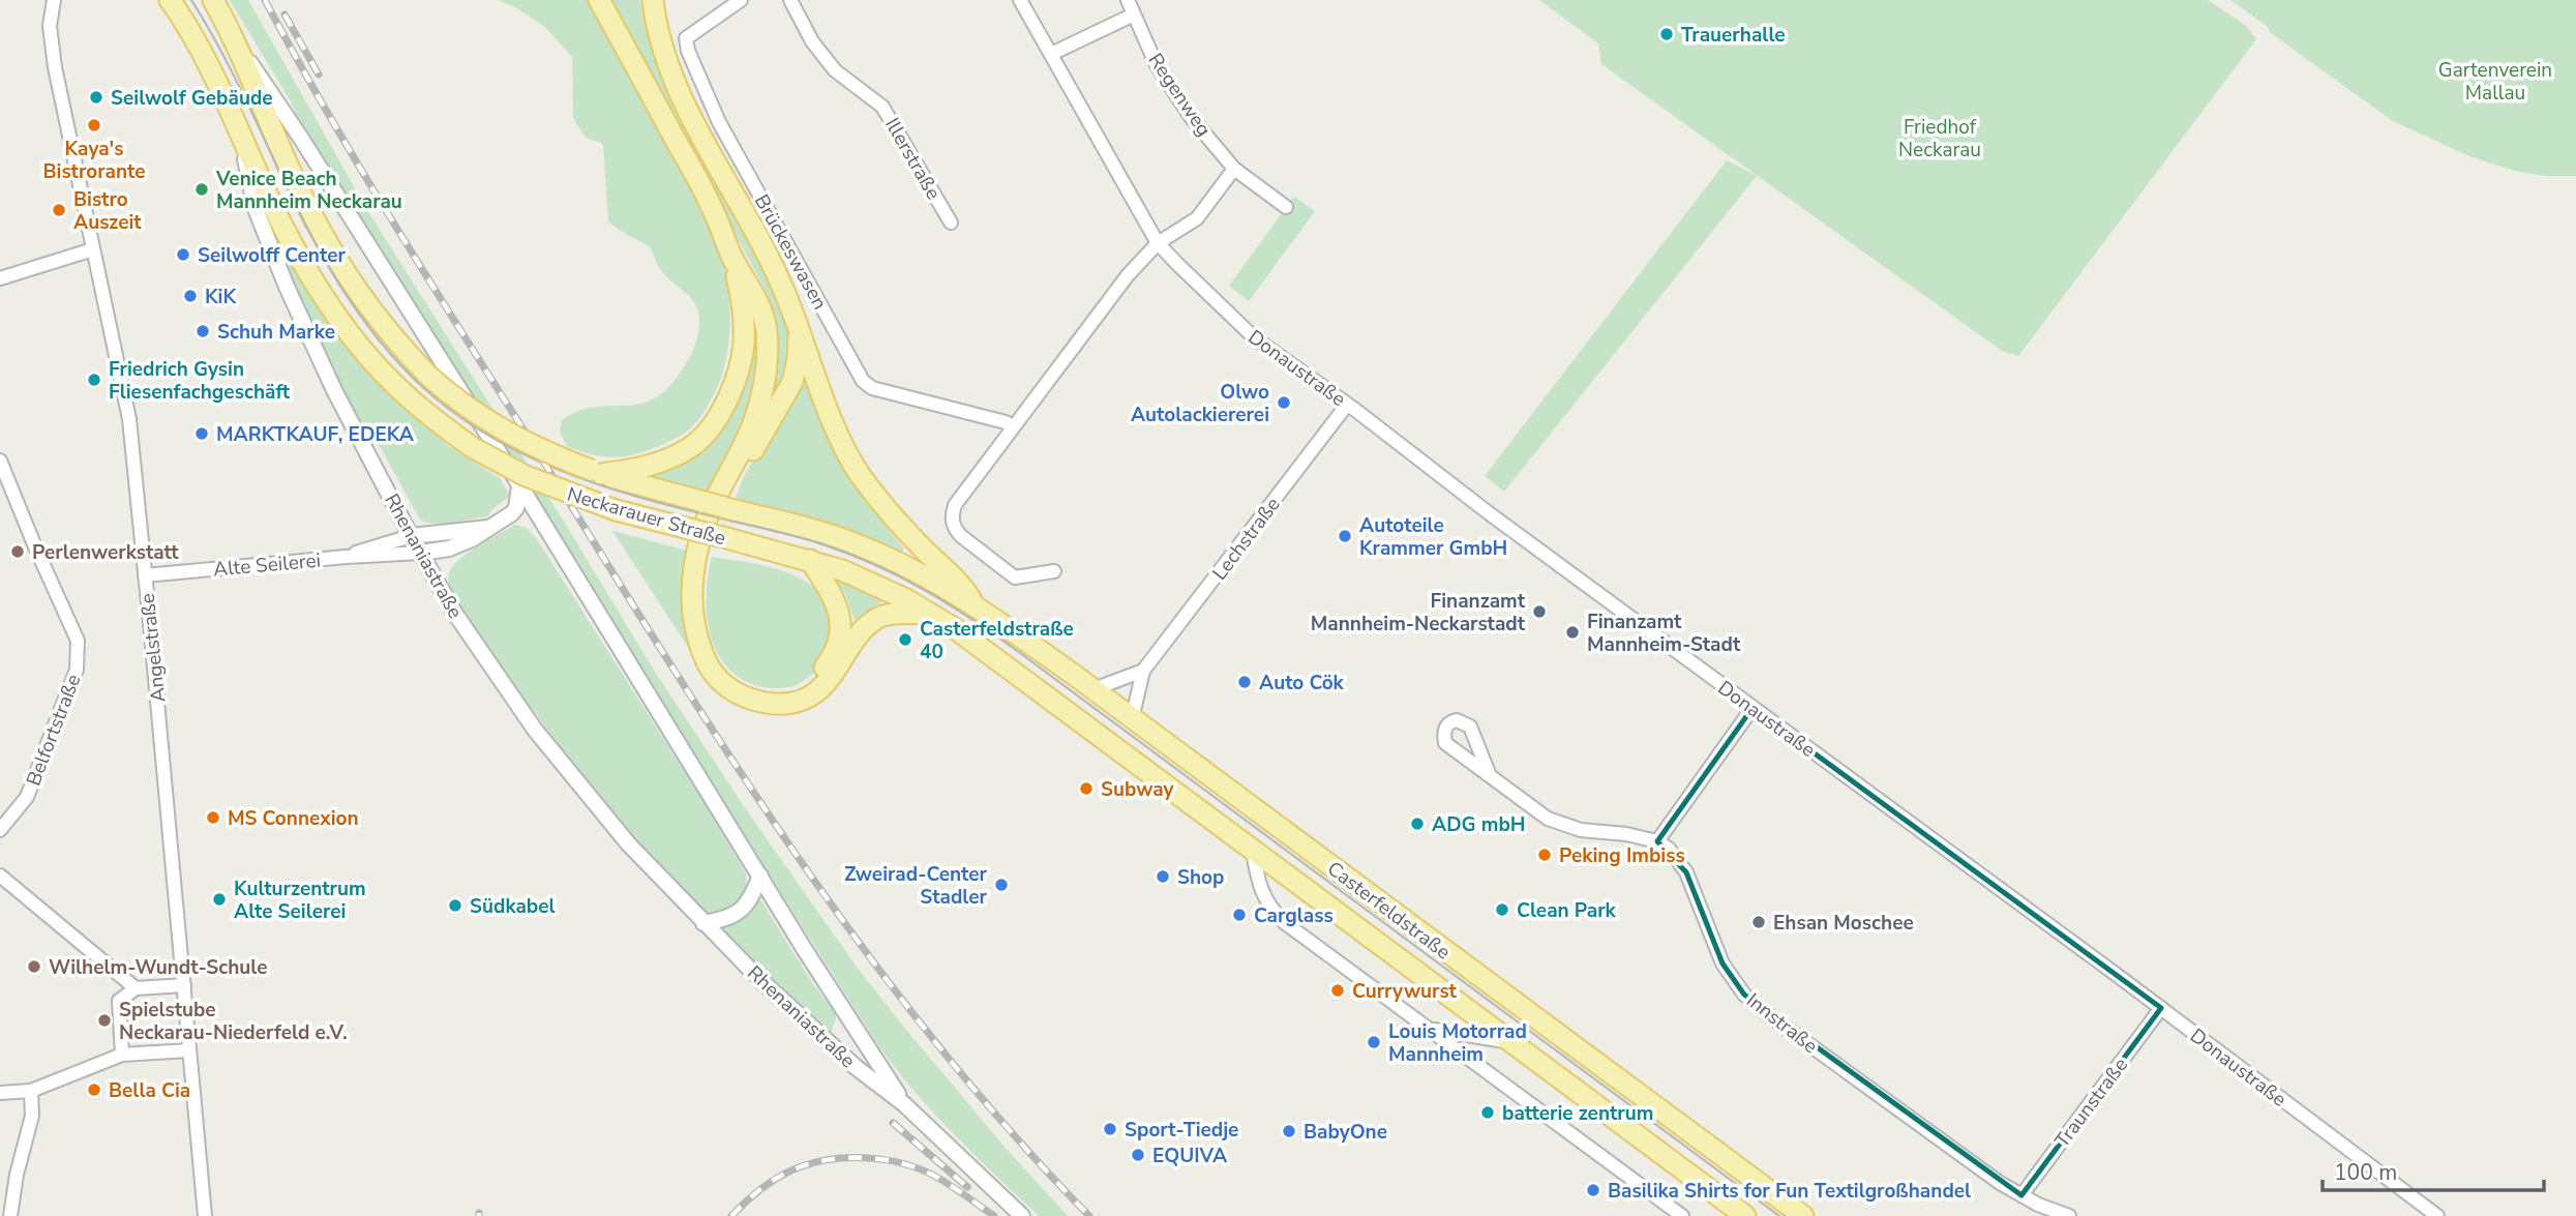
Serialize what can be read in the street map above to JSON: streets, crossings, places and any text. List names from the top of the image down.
{
  "streets": {
    "main road": ["Neckarauer Straße", "Casterfeldstraße"],
    "street": [
      "Regenweg",
      "Illerstraße",
      "Brückeswasen",
      "Donaustraße",
      "Lechstraße",
      "Rhenaniastraße",
      "Alte Seilerei",
      "Angelstraße",
      "Belfortstraße",
      "Innstraße",
      "Traunstraße"
    ]
  },
  "crossings": [
    ["Donaustraße", "Lechstraße"],
    ["Donaustraße", "Traunstraße"],
    ["Neckarauer Straße", "Rhenaniastraße"],
    ["Neckarauer Straße", "Casterfeldstraße"],
    ["Lechstraße", "Casterfeldstraße"],
    ["Rhenaniastraße", "Alte Seilerei"],
    ["Alte Seilerei", "Angelstraße"],
    ["Innstraße", "Traunstraße"]
  ],
  "parks": ["Gartenverein Mallau", "Friedhof Neckarau"],
  "places": [
    "Trauerhalle",
    "Seilwolf Gebäude",
    "Kaya's Bistrorante",
    "Venice Beach Mannheim Neckarau",
    "Bistro Auszeit",
    "Seilwolff Center",
    "KiK",
    "Schuh Marke",
    "Friedrich Gysin Fliesenfachgeschäft",
    "Olwo Autolackiererei",
    "MARKTKAUF, EDEKA",
    "Autoteile Krammer GmbH",
    "Perlenwerkstatt",
    "Finanzamt Mannheim-Neckarstadt",
    "Finanzamt Mannheim-Stadt",
    "Casterfeldstraße 40",
    "Auto Cök",
    "Subway",
    "MS Connexion",
    "ADG mbH",
    "Peking Imbiss",
    "Shop",
    "Zweirad-Center Stadler",
    "Kulturzentrum Alte Seilerei",
    "Südkabel",
    "Clean Park",
    "Carglass",
    "Ehsan Moschee",
    "Wilhelm-Wundt-Schule",
    "Currywurst",
    "Spielstube Neckarau-Niederfeld e.V.",
    "Louis Motorrad Mannheim",
    "Bella Cia",
    "batterie zentrum",
    "Sport-Tiedje",
    "BabyOne",
    "EQUIVA",
    "Basilika Shirts for Fun Textilgroßhandel"
  ],
  "scale_bar": "100 m"
}
